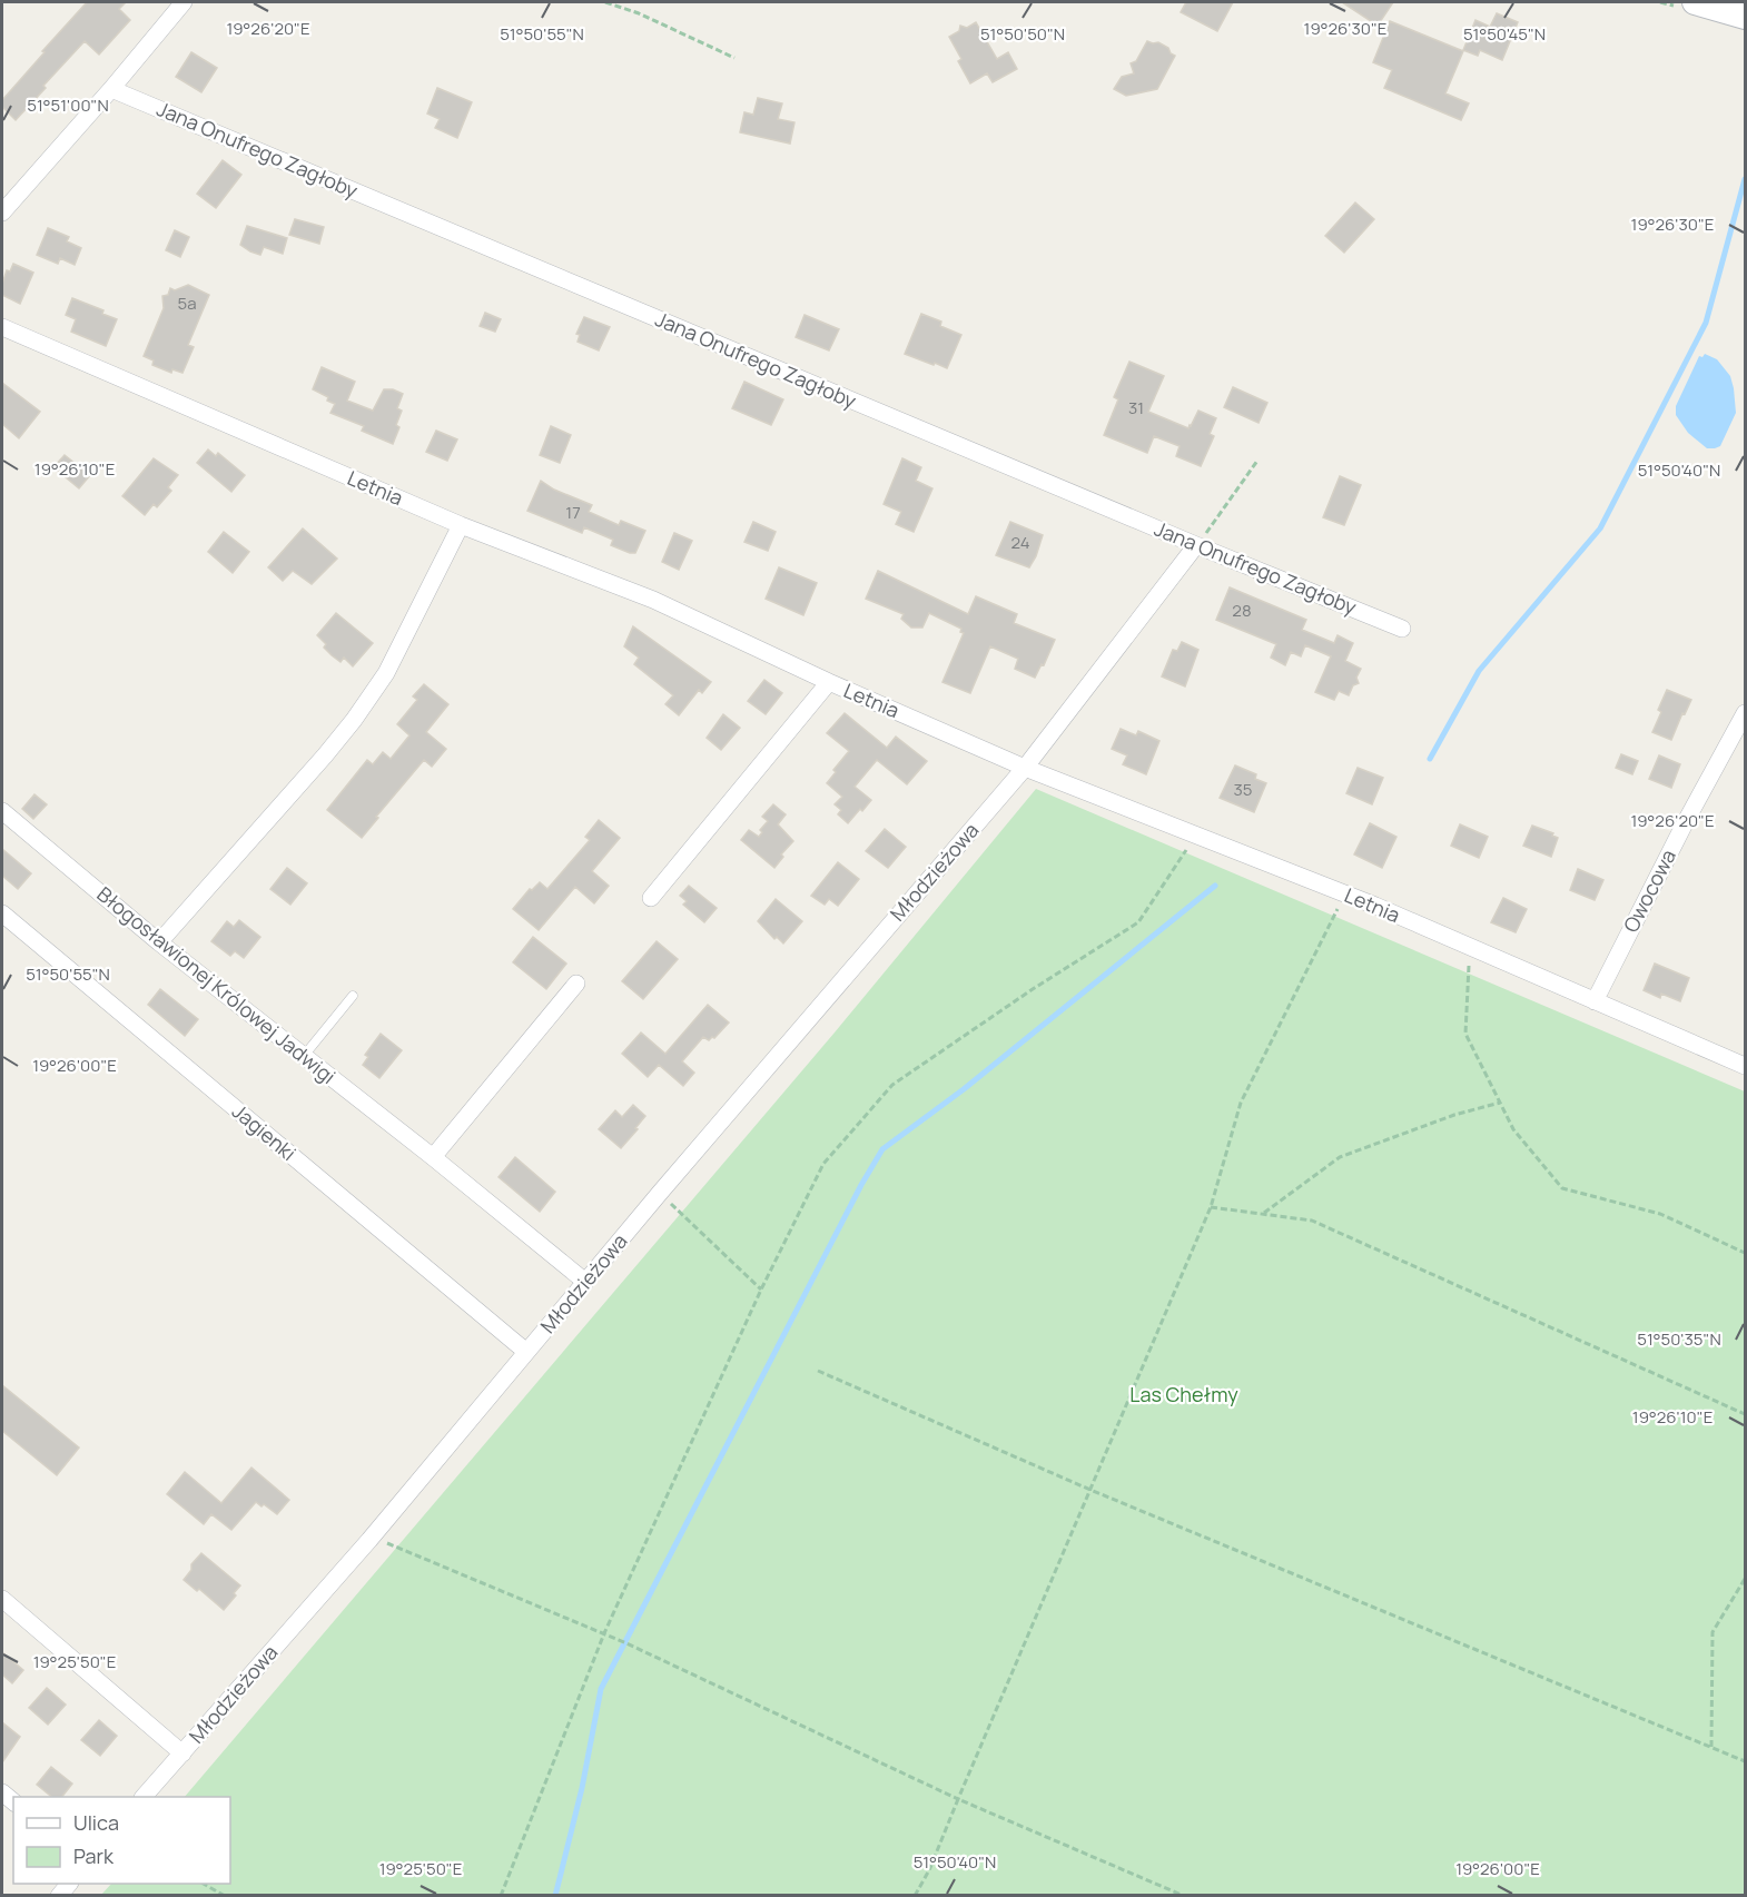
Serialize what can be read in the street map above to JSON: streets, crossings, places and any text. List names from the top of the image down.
{
  "streets": {
    "street": [
      "Jana Onufrego Zagłoby",
      "Letnia",
      "Młodzieżowa",
      "Owocowa",
      "Błogosławionej Królowej Jadwigi",
      "Jagienki"
    ]
  },
  "crossings": [
    ["Jana Onufrego Zagłoby", "Młodzieżowa"],
    ["Letnia", "Młodzieżowa"],
    ["Letnia", "Owocowa"],
    ["Młodzieżowa", "Błogosławionej Królowej Jadwigi"],
    ["Młodzieżowa", "Jagienki"]
  ],
  "parks": ["Las Chełmy"],
  "house_numbers": [
    "5a",
    "31",
    "17",
    "24",
    "28",
    "35"
  ],
  "legend": ["Ulica", "Park"],
  "coordinates": [
    "19°26'20\"E",
    "19°26'30\"E",
    "51°50'55\"N",
    "51°50'50\"N",
    "51°50'45\"N",
    "51°51'00\"N",
    "19°26'10\"E",
    "51°50'40\"N",
    "19°26'00\"E",
    "51°50'35\"N",
    "19°25'50\"E"
  ]
}
